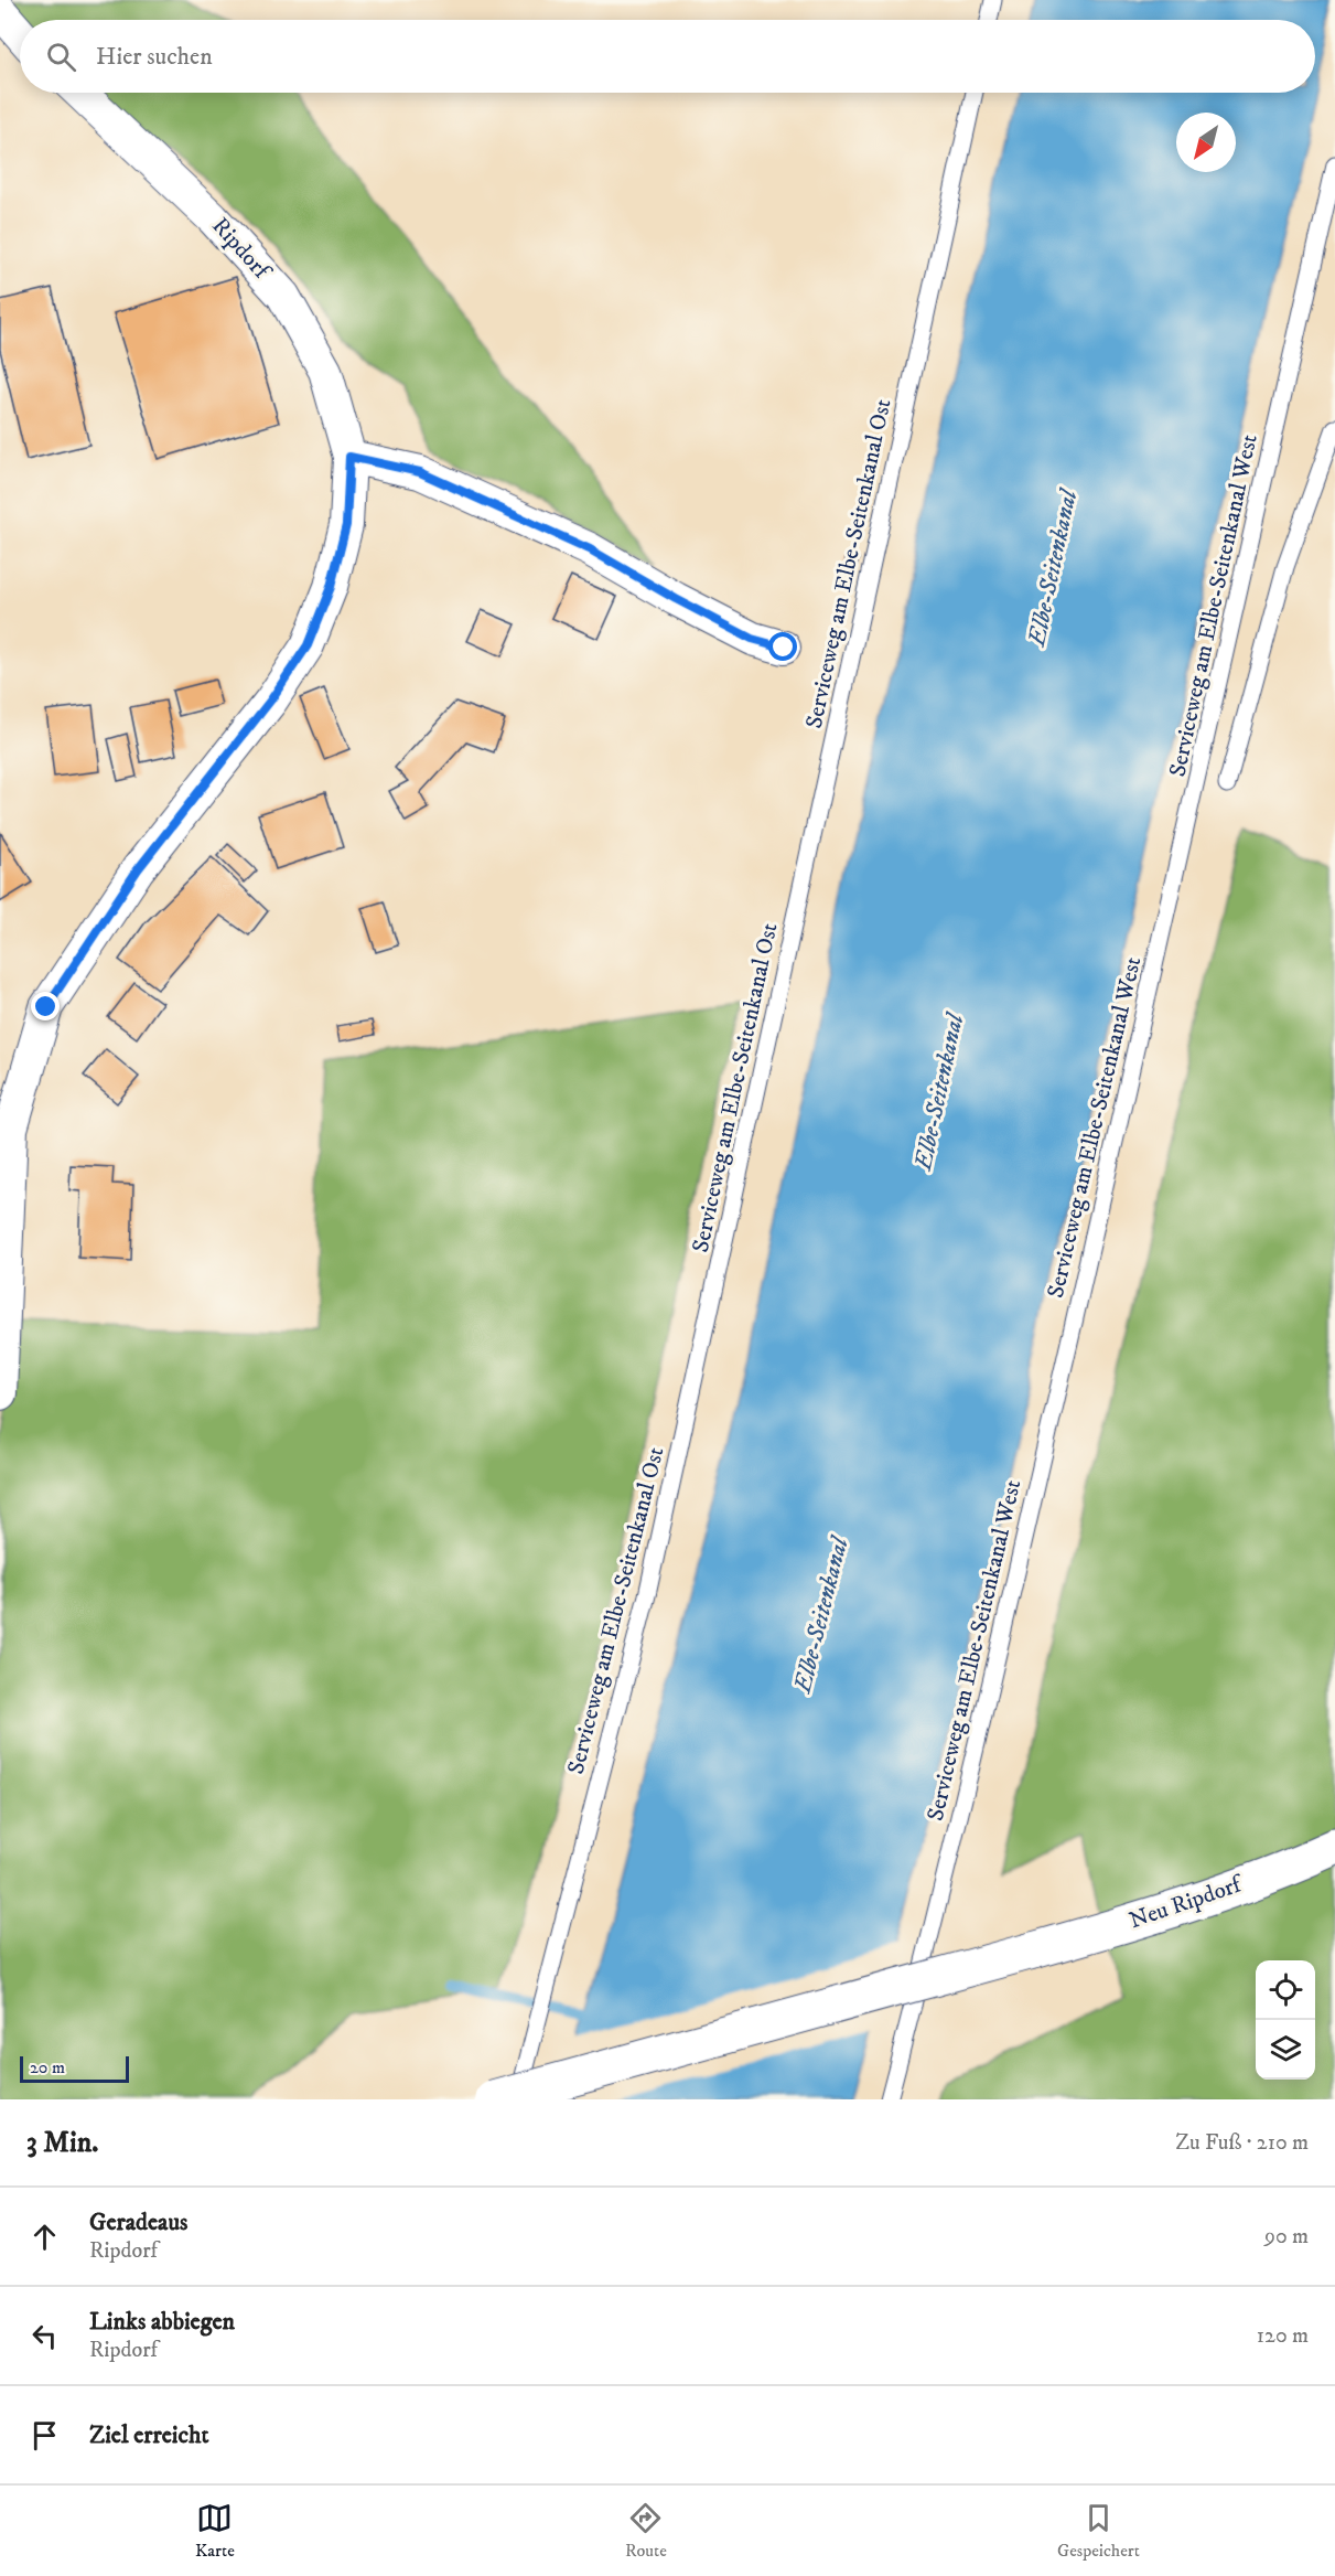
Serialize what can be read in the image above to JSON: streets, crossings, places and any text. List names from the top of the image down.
{
  "streets": {
    "street": ["Ripdorf", "Neu Ripdorf"],
    "lane": ["Serviceweg am Elbe-Seitenkanal Ost", "Serviceweg am Elbe-Seitenkanal West"]
  },
  "water": ["Elbe-Seitenkanal"],
  "scale_bar": "20 m",
  "north": "bottom left",
  "page": {
    "search": "Hier suchen",
    "scale": "20 m",
    "heading": ["3 Min.", "Zu Fuß · 210 m"],
    "list": [
      ["Geradeaus", "Ripdorf", "90 m"],
      ["Links abbiegen", "Ripdorf", "120 m"],
      "Ziel erreicht"
    ],
    "nav": ["Karte", "Route", "Gespeichert"]
  }
}
